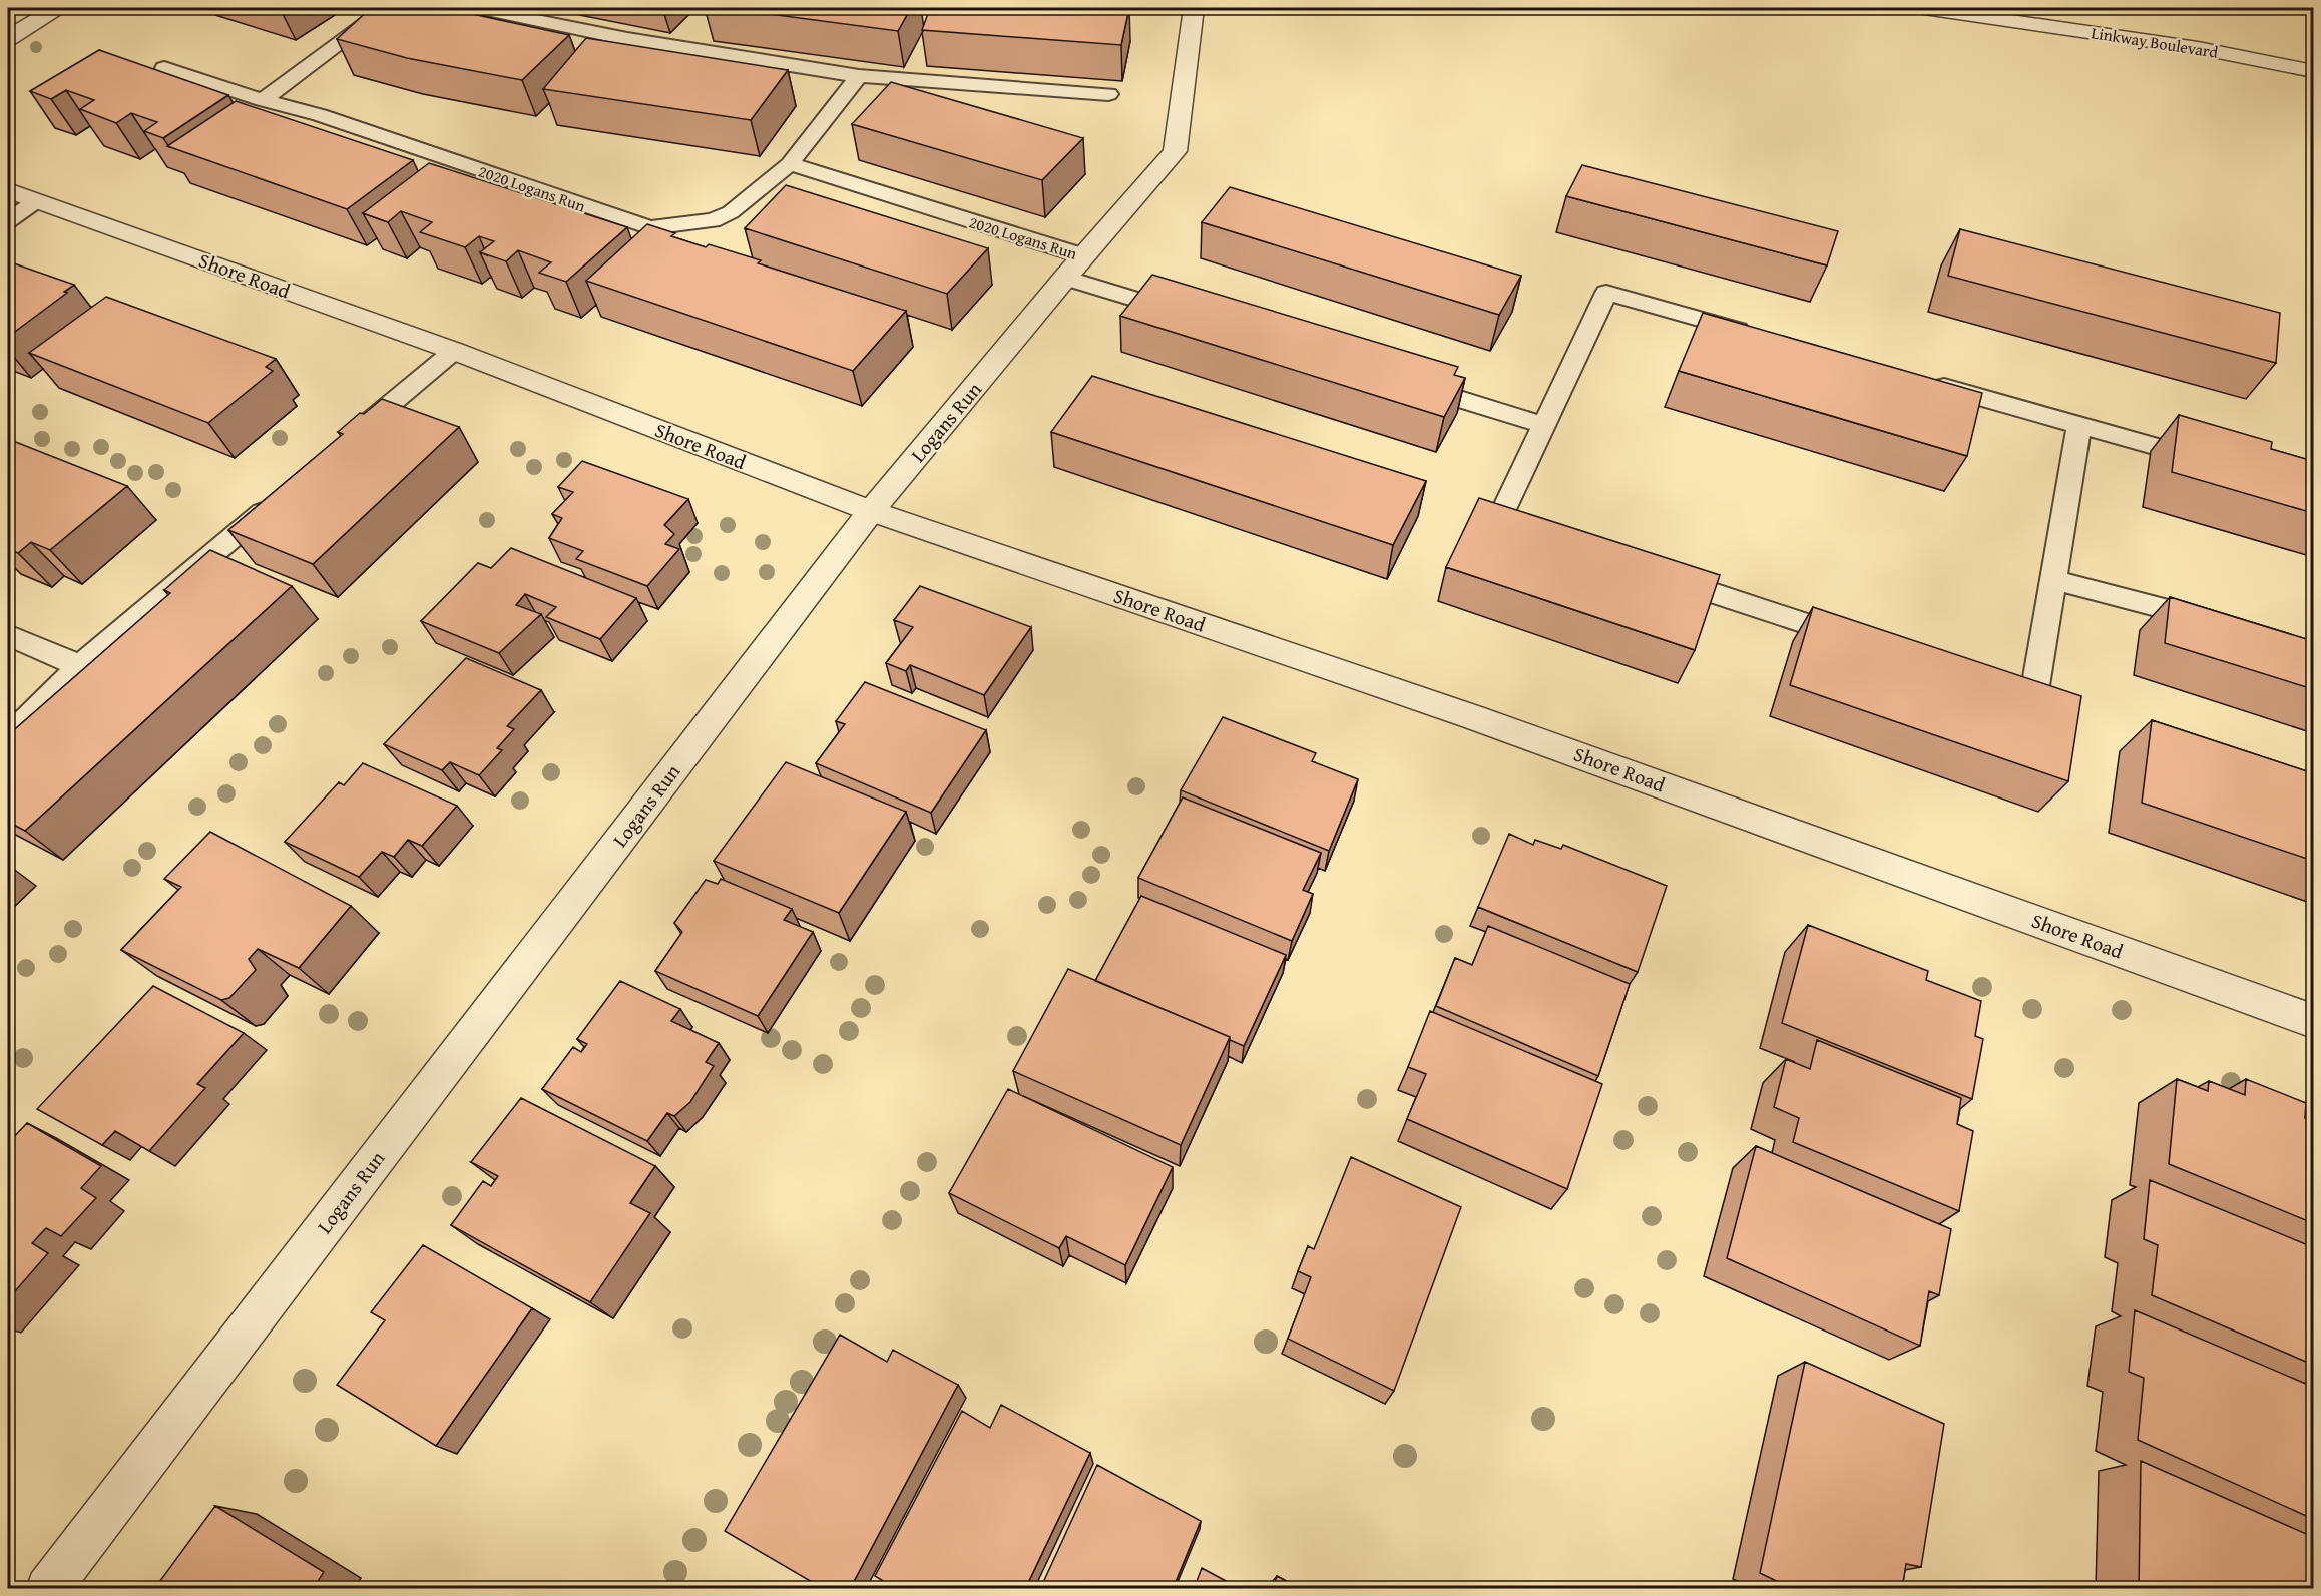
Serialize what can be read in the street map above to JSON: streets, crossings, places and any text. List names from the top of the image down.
{
  "streets": {
    "street": ["Linkway Boulevard", "Shore Road", "Logans Run"],
    "lane": ["2020 Logans Run"]
  },
  "crossings": [
    ["2020 Logans Run", "Logans Run"],
    ["Shore Road", "Logans Run"]
  ]
}
